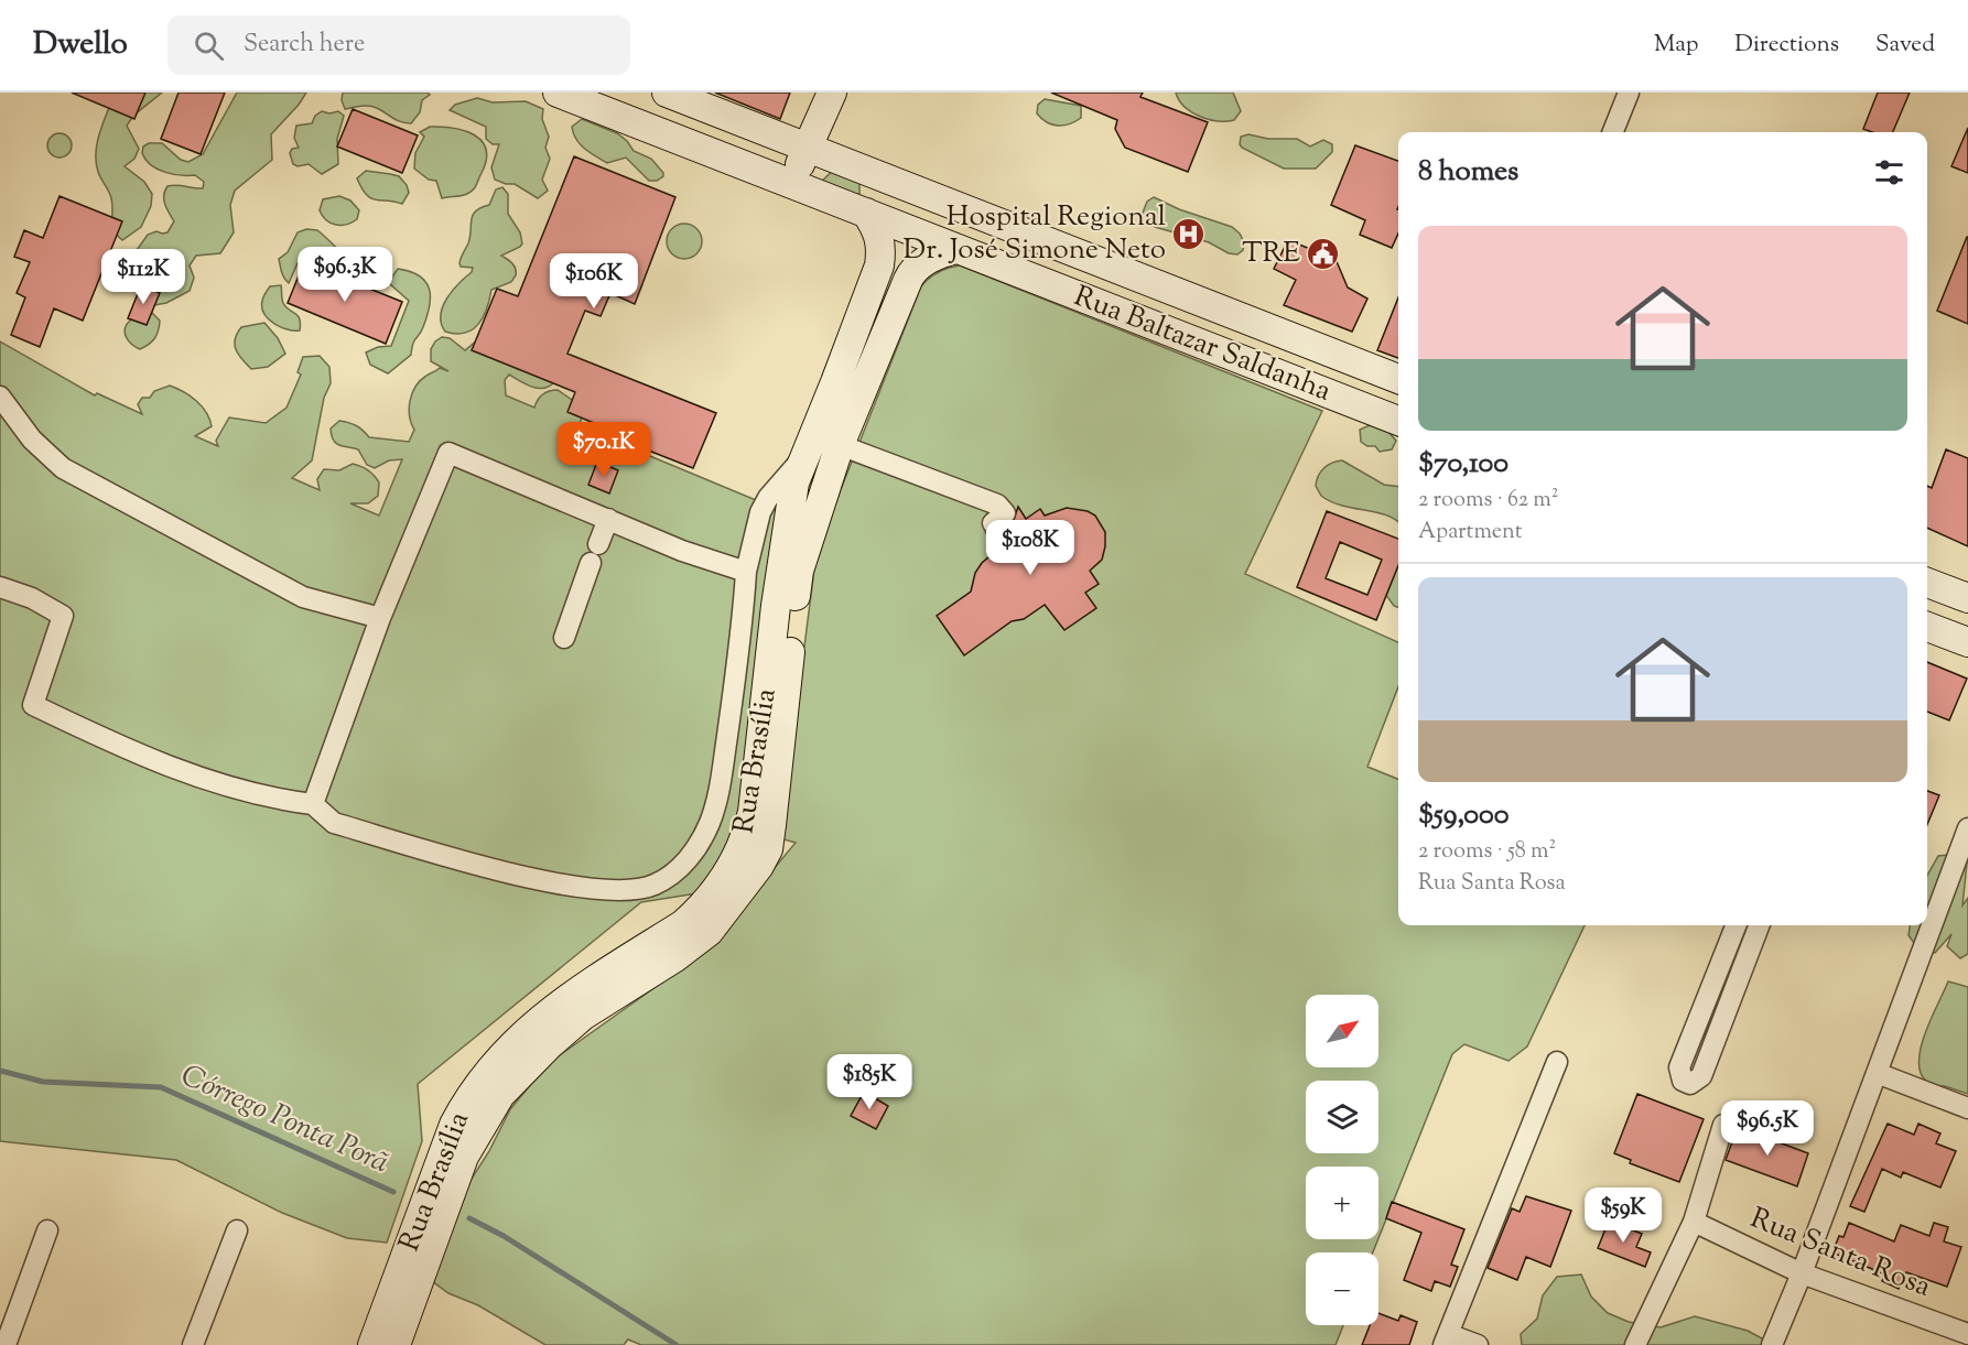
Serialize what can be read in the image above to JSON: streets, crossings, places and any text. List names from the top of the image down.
{
  "streets": {
    "main road": ["Rua Baltazar Saldanha", "Rua Brasília"],
    "street": ["Rua Santa Rosa"]
  },
  "crossings": [
    ["Rua Baltazar Saldanha", "Rua Brasília"]
  ],
  "water": ["Córrego Ponta Porã"],
  "places": {
    "hospital": ["Hospital Regional Dr. José Simone Neto"],
    "public building": ["TRE"]
  },
  "north": "top right",
  "page": {
    "header": "Dwello",
    "search": "Search here",
    "nav": ["Map", "Directions", "Saved"],
    "heading": "8 homes",
    "list": [
      {
        "name": "$70,100",
        "note": "2 rooms · 62 m² · Apartment"
      },
      {
        "name": "$59,000",
        "note": "2 rooms · 58 m² · Rua Santa Rosa"
      }
    ],
    "price": [
      "$96.3K",
      "$112K",
      "$106K",
      "$70.1K",
      "$108K",
      "$185K",
      "$96.5K",
      "$59K"
    ],
    "map_buttons": ["+", "−"]
  }
}
